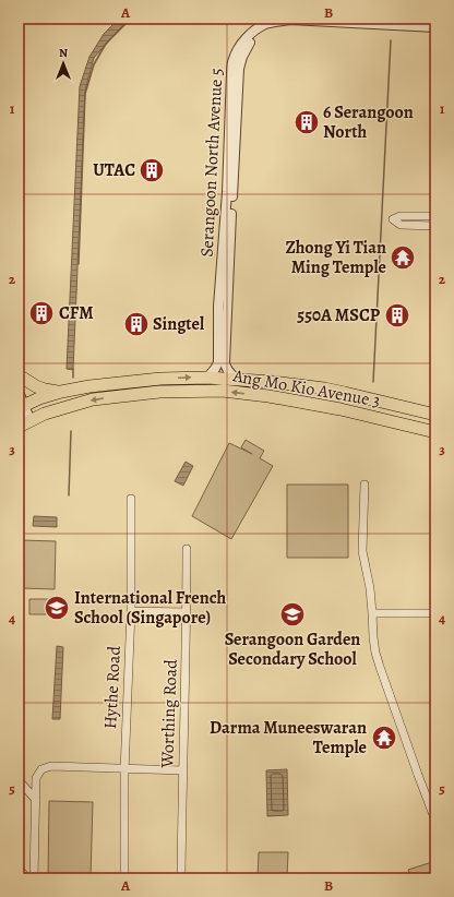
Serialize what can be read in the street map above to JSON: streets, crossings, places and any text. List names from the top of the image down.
{
  "streets": {
    "highway": ["Ang Mo Kio Avenue 3"],
    "street": ["Serangoon North Avenue 5", "Hythe Road", "Worthing Road"]
  },
  "crossings": [
    ["Serangoon North Avenue 5", "Ang Mo Kio Avenue 3"]
  ],
  "places": {
    "building": [
      "6 Serangoon North",
      "UTAC",
      "CFM",
      "550A MSCP",
      "Singtel"
    ],
    "temple": ["Zhong Yi Tian Ming Temple", "Darma Muneeswaran Temple"],
    "school or university": ["International French School (Singapore)", "Serangoon Garden Secondary School"]
  },
  "north": "top",
  "grid": {
    "columns": ["A", "B"],
    "rows": [
      "1",
      "2",
      "3",
      "4",
      "5"
    ]
  }
}
